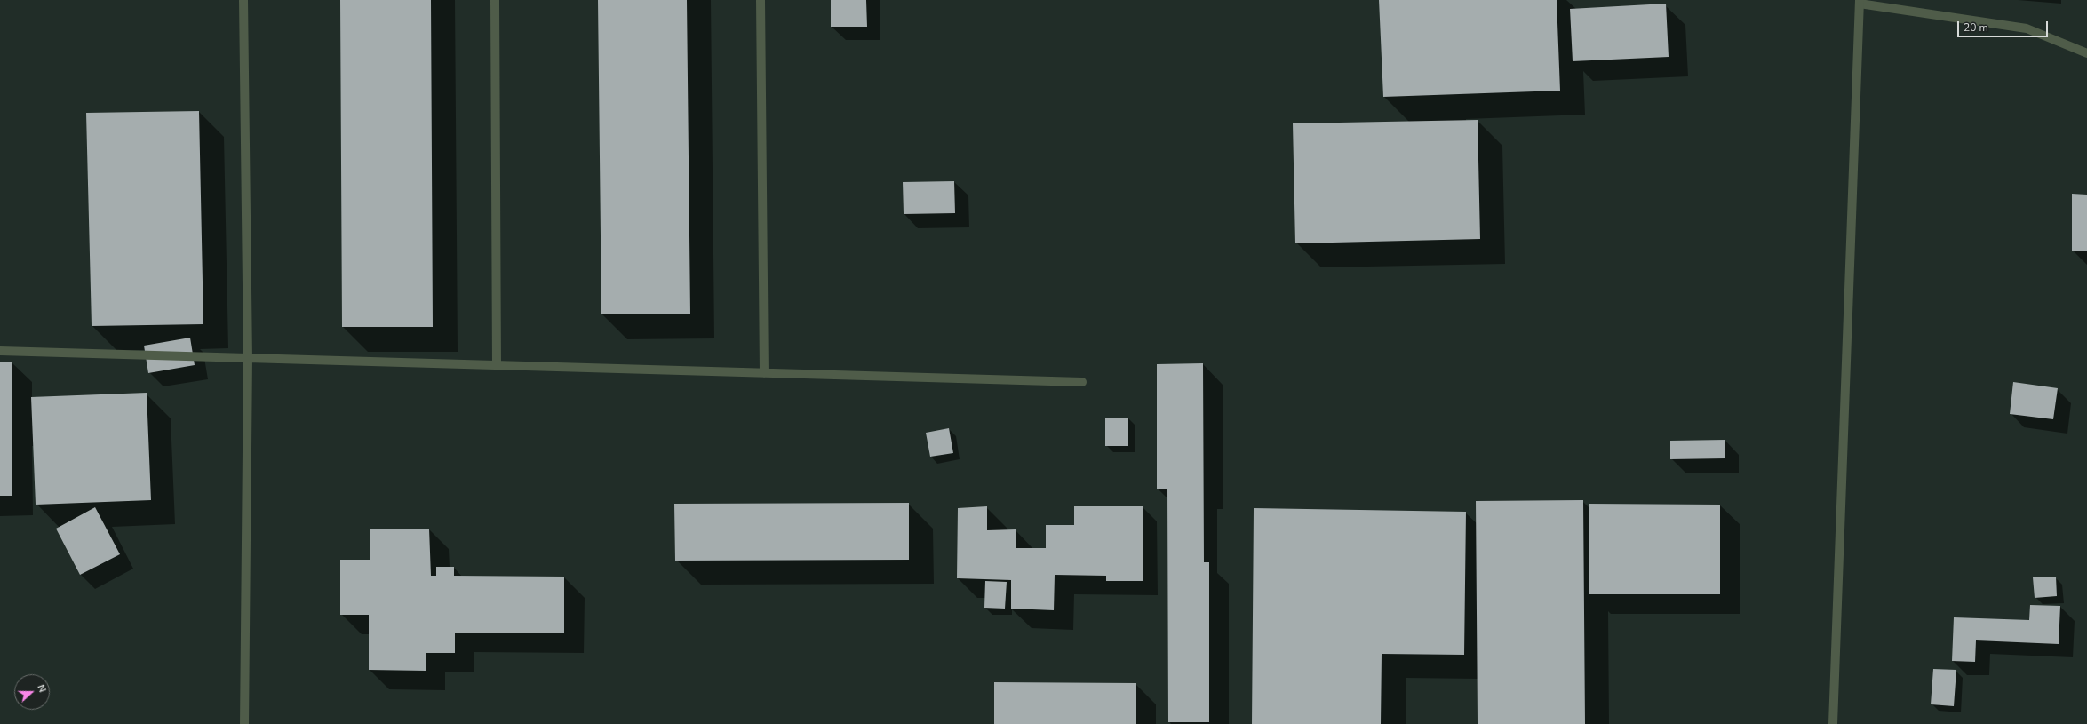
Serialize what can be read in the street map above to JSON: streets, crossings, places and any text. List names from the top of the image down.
{
  "scale_bar": "20 m",
  "north": "right"
}
